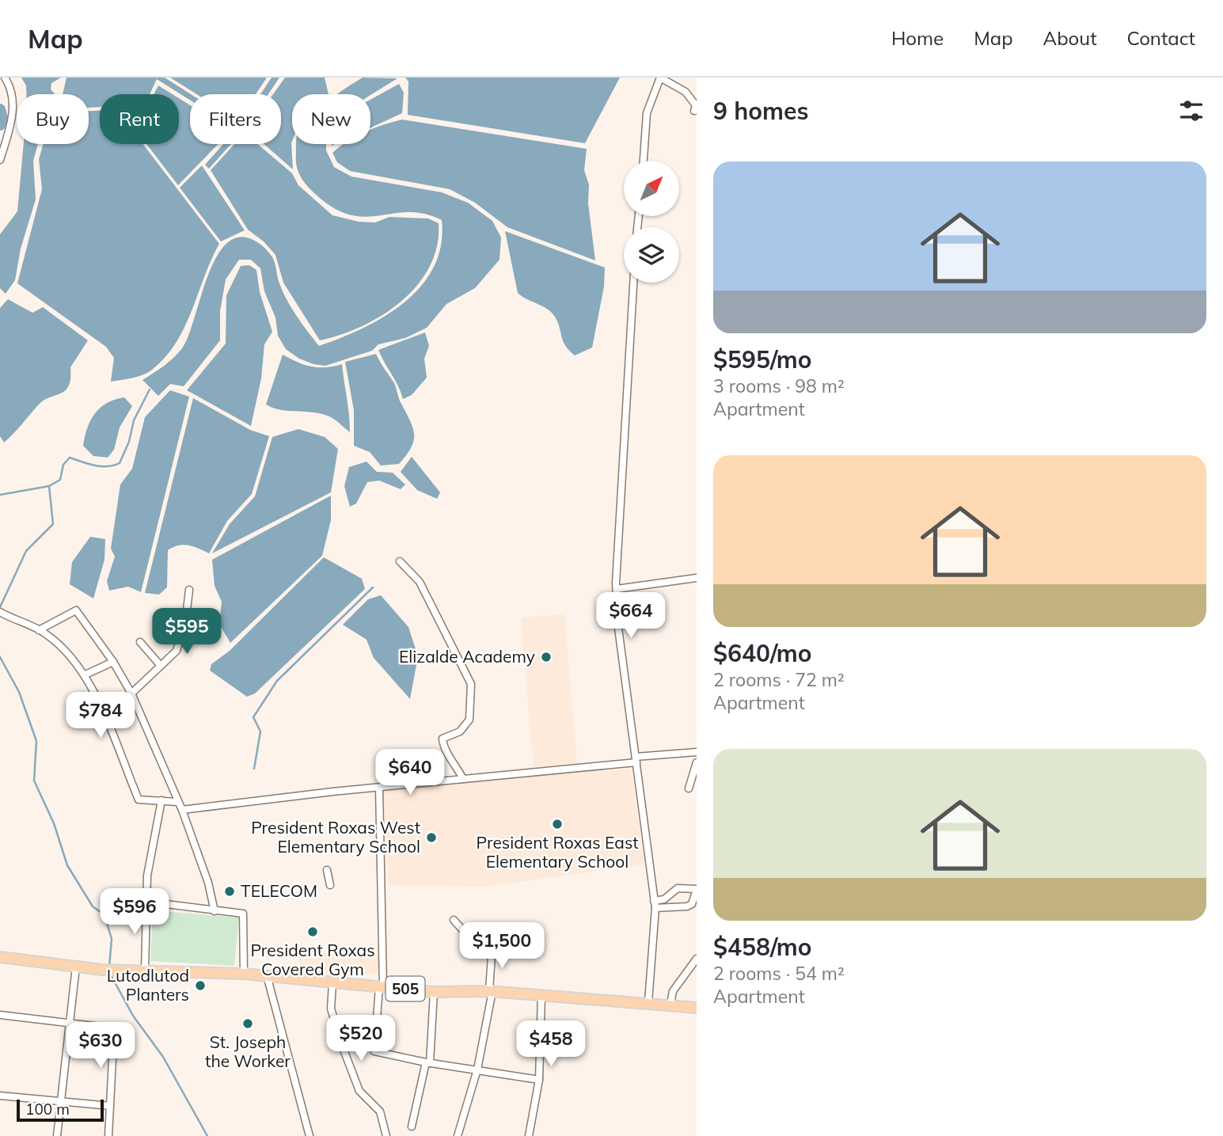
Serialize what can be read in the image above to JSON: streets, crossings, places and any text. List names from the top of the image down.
{
  "streets": {
    "main road": ["505"]
  },
  "places": [
    "Elizalde Academy",
    "President Roxas East Elementary School",
    "President Roxas West Elementary School",
    "TELECOM",
    "President Roxas Covered Gym",
    "Lutodlutod Planters",
    "St. Joseph the Worker"
  ],
  "scale_bar": "100 m",
  "north": "top right",
  "page": {
    "header": "Map",
    "nav": [
      "Home",
      "Map",
      "About",
      "Contact"
    ],
    "heading": "9 homes",
    "chip": [
      "Buy",
      "Rent",
      "Filters",
      "New"
    ],
    "list": [
      {
        "name": "$595/mo",
        "note": "3 rooms · 98 m² · Apartment"
      },
      {
        "name": "$640/mo",
        "note": "2 rooms · 72 m² · Apartment"
      },
      {
        "name": "$458/mo",
        "note": "2 rooms · 54 m² · Apartment"
      }
    ],
    "price": [
      "$664",
      "$595",
      "$784",
      "$640",
      "$596",
      "$1,500",
      "$520",
      "$458",
      "$630"
    ],
    "scale": "100 m"
  }
}
